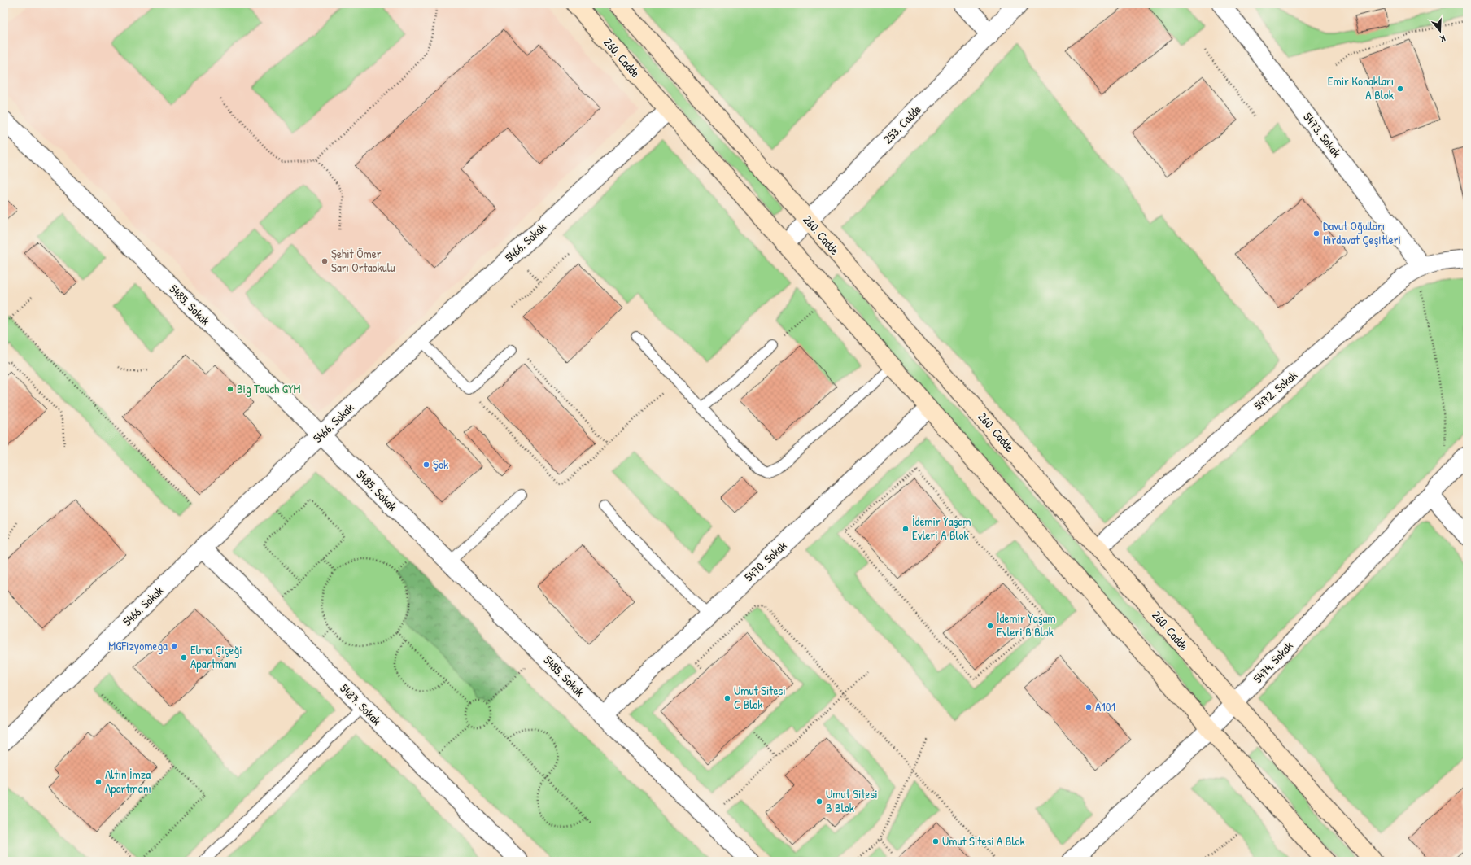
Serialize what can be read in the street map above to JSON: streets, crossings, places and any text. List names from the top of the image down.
{
  "streets": {
    "street": [
      "260. Cadde",
      "253. Cadde",
      "5473. Sokak",
      "5466. Sokak",
      "5485. Sokak",
      "5472. Sokak",
      "5470. Sokak",
      "5474. Sokak",
      "5487. Sokak"
    ]
  },
  "crossings": [
    ["260. Cadde", "253. Cadde"],
    ["260. Cadde", "5466. Sokak"],
    ["260. Cadde", "5472. Sokak"],
    ["260. Cadde", "5470. Sokak"],
    ["260. Cadde", "5474. Sokak"],
    ["5473. Sokak", "5472. Sokak"],
    ["5466. Sokak", "5485. Sokak"],
    ["5466. Sokak", "5487. Sokak"],
    ["5485. Sokak", "5470. Sokak"]
  ],
  "places": [
    "Emir Konakları A Blok",
    "Davut Oğulları Hırdavat Çeşitleri",
    "Şehit Ömer Sarı Ortaokulu",
    "Big Touch GYM",
    "Şok",
    "İdemir Yaşam Evleri A Blok",
    "İdemir Yaşam Evleri B Blok",
    "MGFizyomega",
    "Elma Çiçeği Apartmanı",
    "Umut Sitesi C Blok",
    "A101",
    "Altın İmza Apartmanı",
    "Umut Sitesi B Blok",
    "Umut Sitesi A Blok"
  ],
  "north": "bottom"
}
